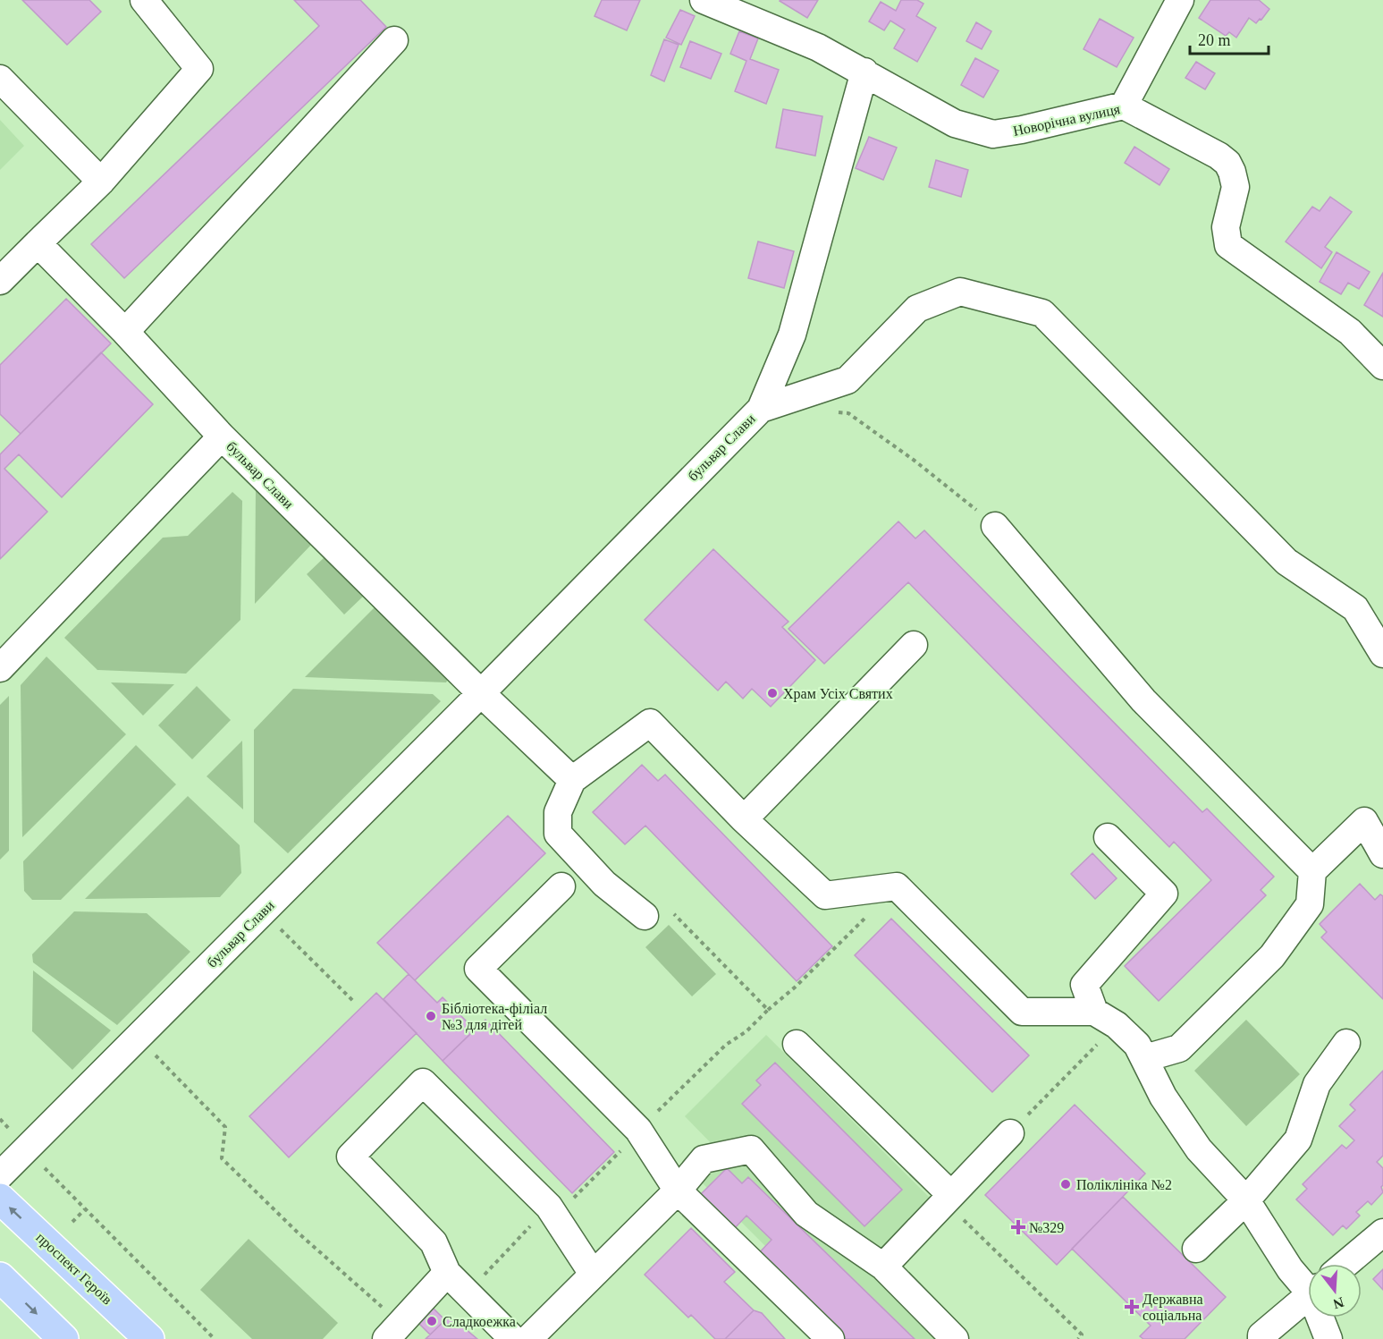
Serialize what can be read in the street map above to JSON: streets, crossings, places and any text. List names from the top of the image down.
{
  "streets": {
    "main road": ["проспект Героїв"],
    "street": ["Новорічна вулиця", "бульвар Слави"]
  },
  "crossings": [
    ["Новорічна вулиця", "бульвар Слави"]
  ],
  "places": {
    "other": [
      "Храм Усіх Святих",
      "Бібліотека-філіал №3 для дітей",
      "Поліклініка №2",
      "Сладкоежка"
    ],
    "health": ["№329", "Державна соціальна"]
  },
  "scale_bar": "20 m",
  "north": "bottom"
}
